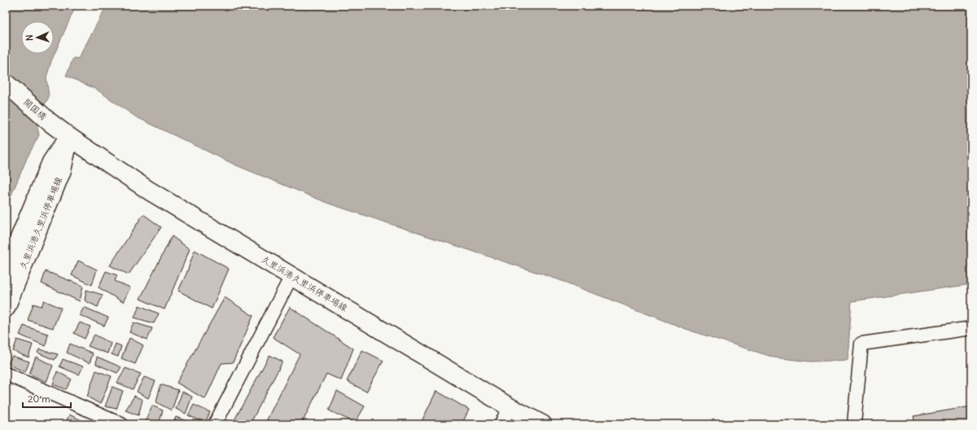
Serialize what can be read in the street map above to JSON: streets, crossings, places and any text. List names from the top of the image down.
{
  "streets": {
    "main road": ["開国橋", "久里浜港久里浜停車場線"]
  },
  "crossings": [
    ["開国橋", "久里浜港久里浜停車場線"]
  ],
  "scale_bar": "20 m",
  "north": "left"
}
